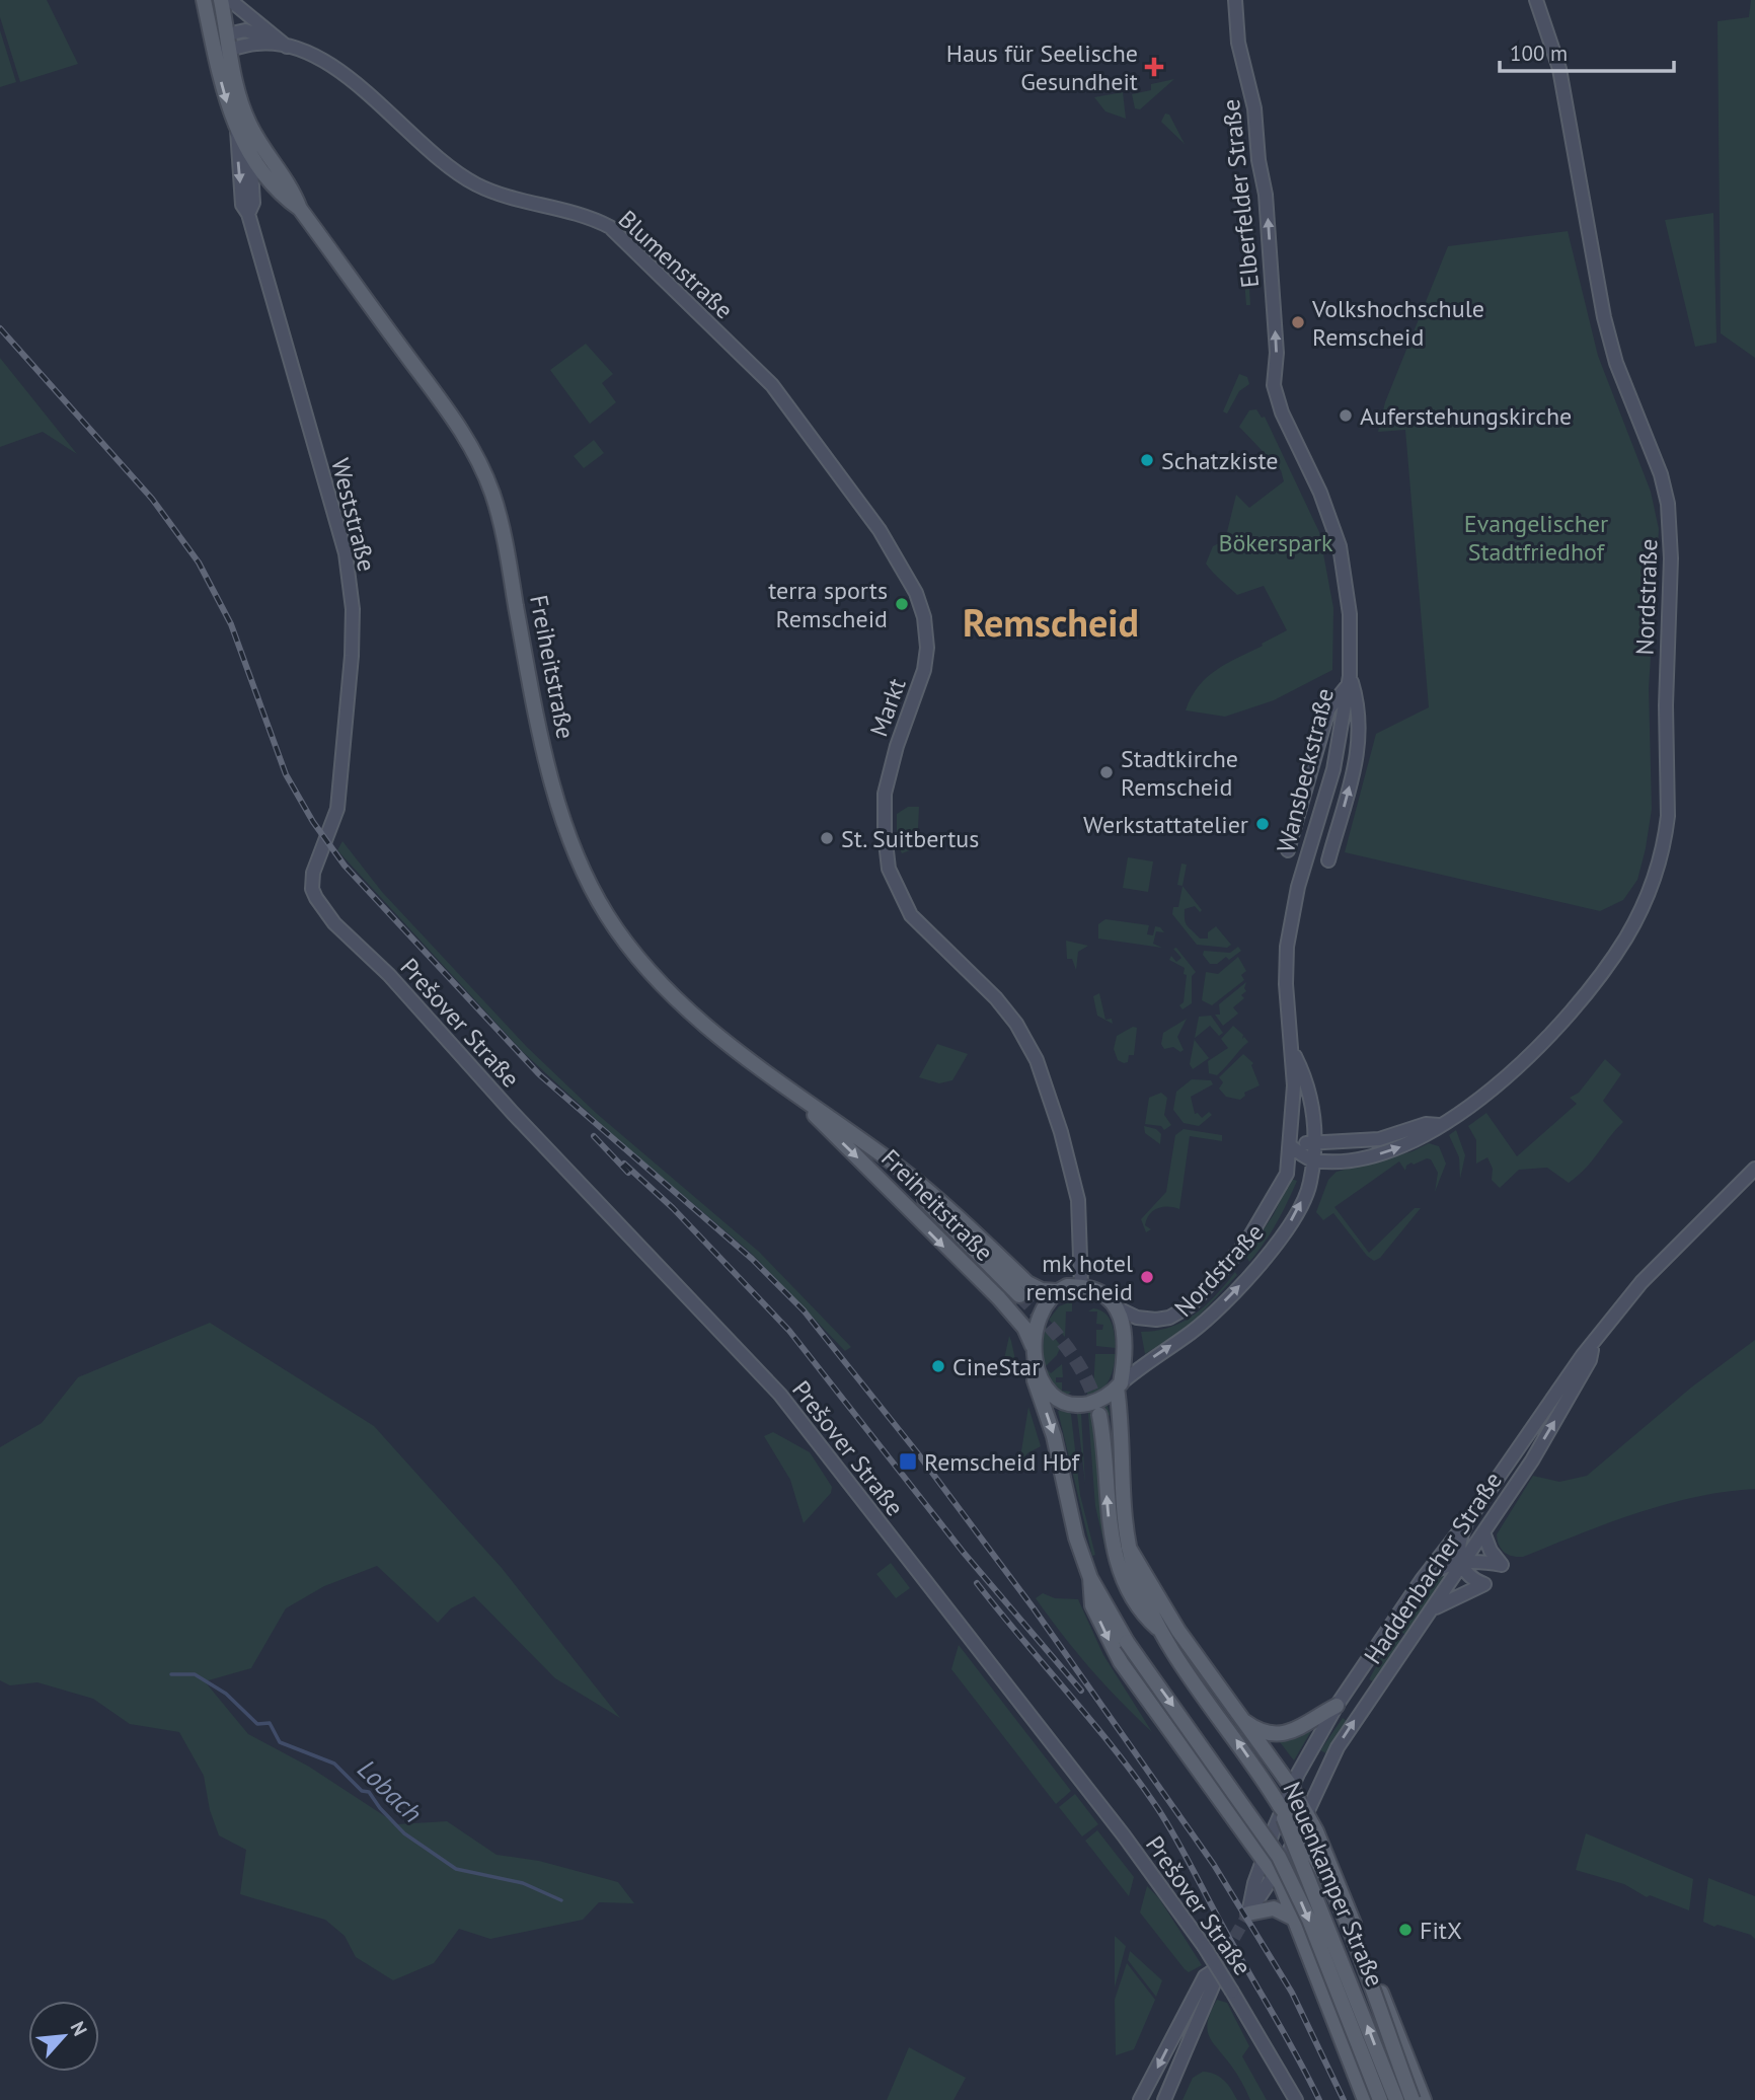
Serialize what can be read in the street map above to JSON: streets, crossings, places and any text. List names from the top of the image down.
{
  "streets": {
    "main road": ["Freiheitstraße", "Neuenkamper Straße"],
    "street": [
      "Elberfelder Straße",
      "Blumenstraße",
      "Weststraße",
      "Nordstraße",
      "Markt",
      "Wansbeckstraße",
      "Prešover Straße",
      "Haddenbacher Straße"
    ]
  },
  "crossings": [
    ["Elberfelder Straße", "Wansbeckstraße"],
    ["Blumenstraße", "Freiheitstraße"],
    ["Blumenstraße", "Markt"],
    ["Weststraße", "Freiheitstraße"],
    ["Weststraße", "Prešover Straße"],
    ["Nordstraße", "Freiheitstraße"],
    ["Nordstraße", "Markt"],
    ["Nordstraße", "Wansbeckstraße"],
    ["Freiheitstraße", "Markt"]
  ],
  "one_way": ["Elberfelder Straße"],
  "districts": ["Remscheid"],
  "water": ["Lobach"],
  "parks": ["Evangelischer Stadtfriedhof", "Bökerspark"],
  "places": {
    "health": ["Haus für Seelische Gesundheit"],
    "other": [
      "Volkshochschule Remscheid",
      "Auferstehungskirche",
      "Schatzkiste",
      "terra sports Remscheid",
      "Stadtkirche Remscheid",
      "Werkstattatelier",
      "St. Suitbertus",
      "mk hotel remscheid",
      "CineStar",
      "FitX"
    ],
    "transit": ["Remscheid Hbf"]
  },
  "scale_bar": "100 m",
  "north": "top right"
}
